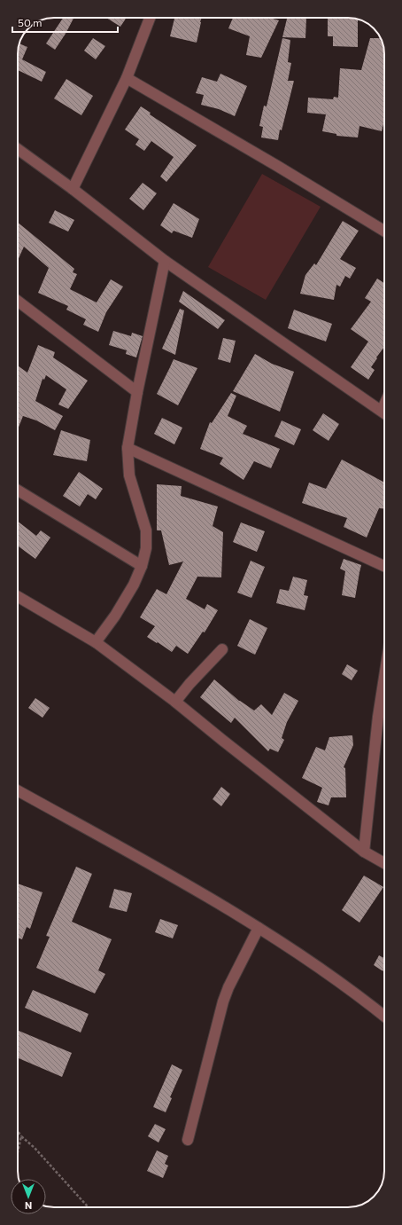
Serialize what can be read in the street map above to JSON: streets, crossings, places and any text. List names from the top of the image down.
{
  "scale_bar": "50 m",
  "north": "bottom"
}
